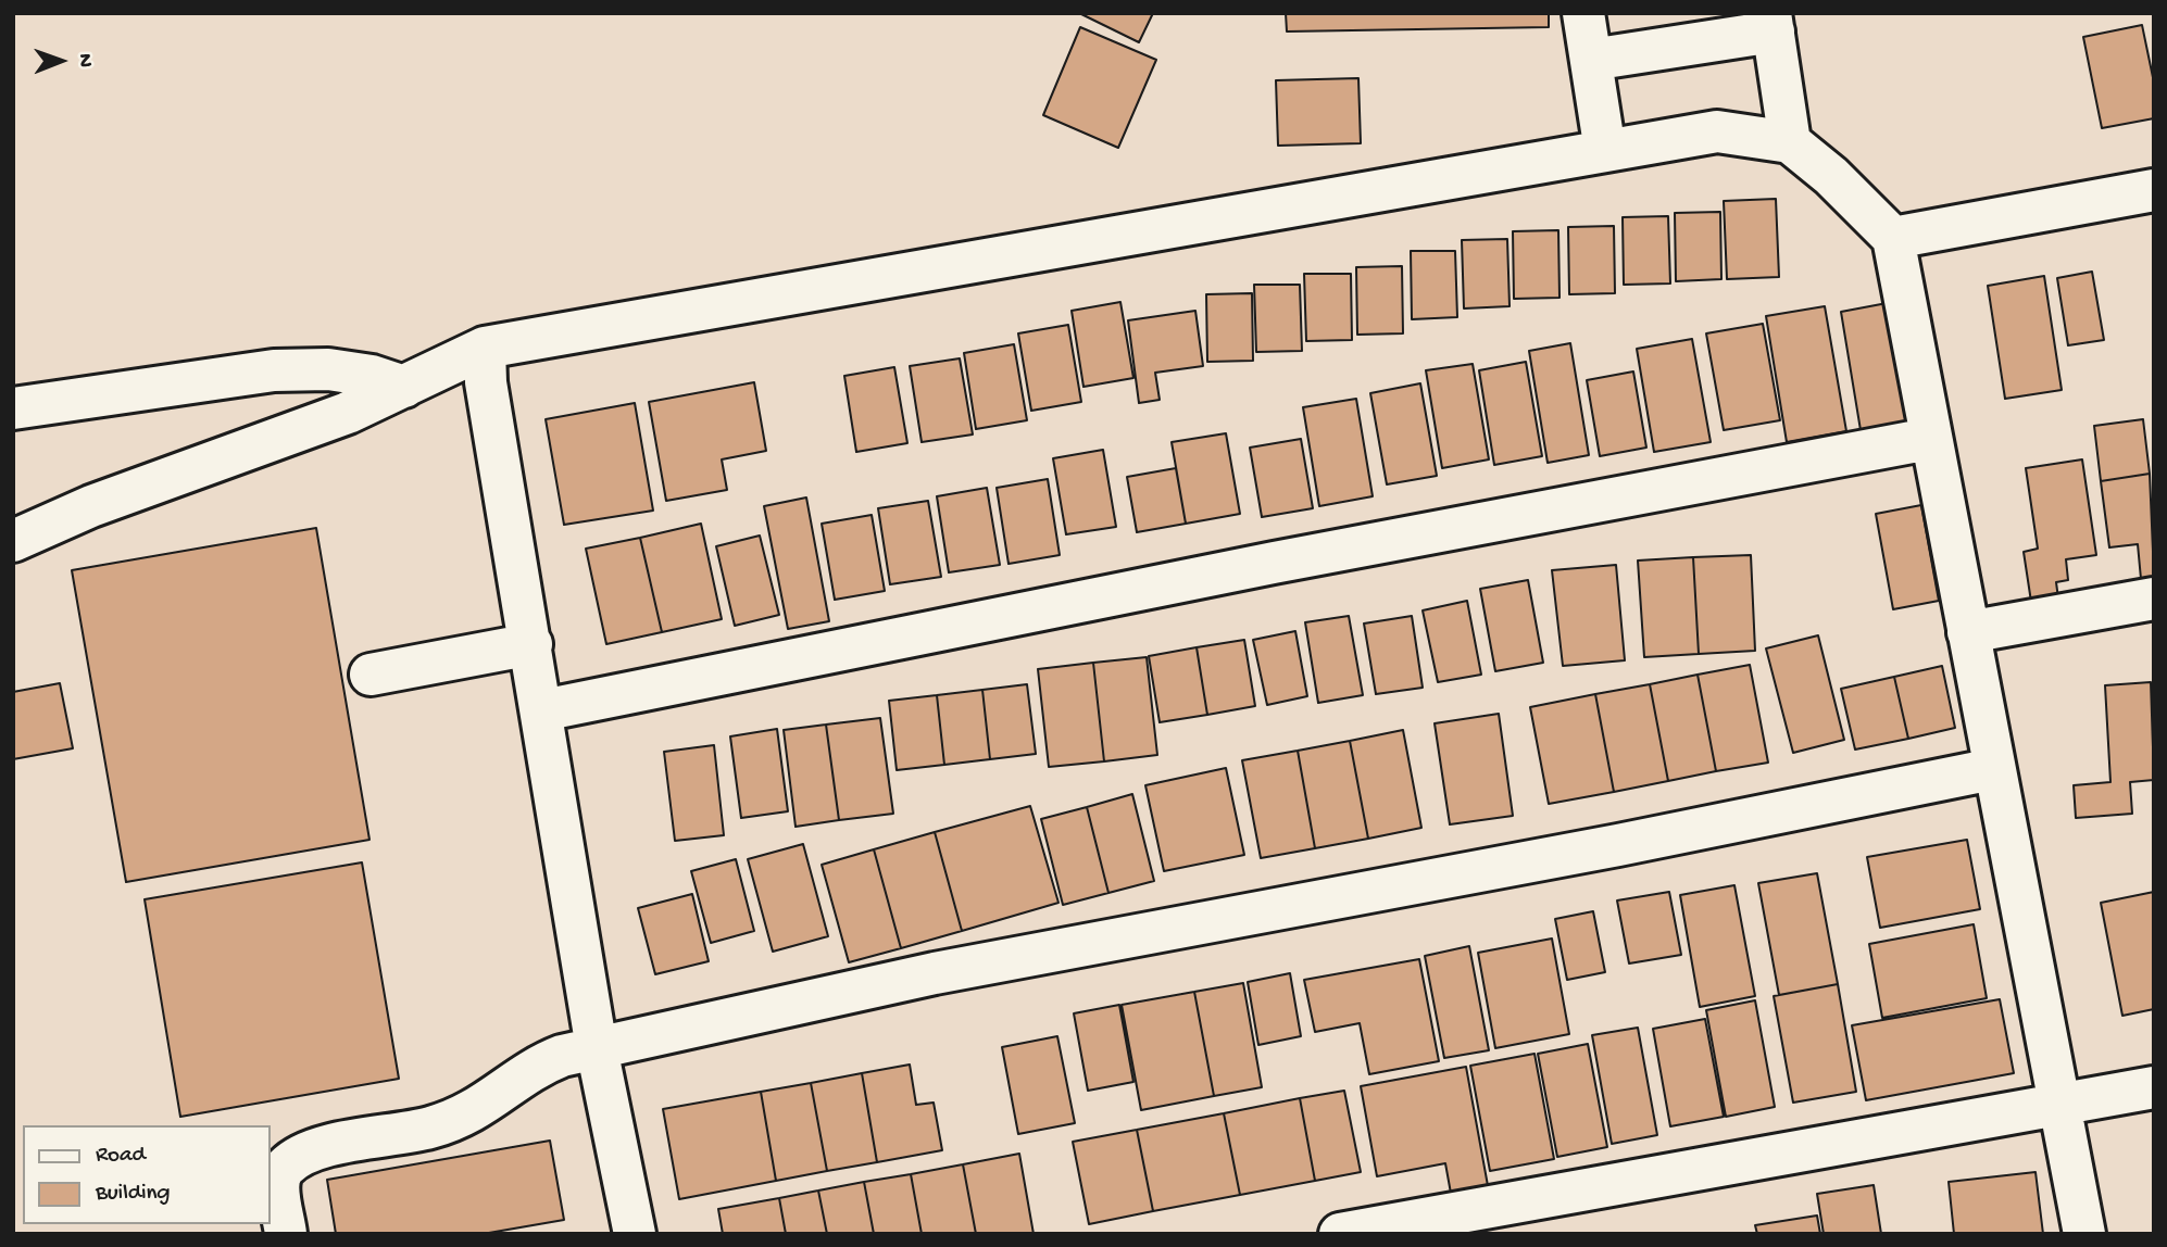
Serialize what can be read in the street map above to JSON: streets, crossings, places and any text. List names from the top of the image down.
{
  "legend": ["Road", "Building"],
  "north": "right"
}
